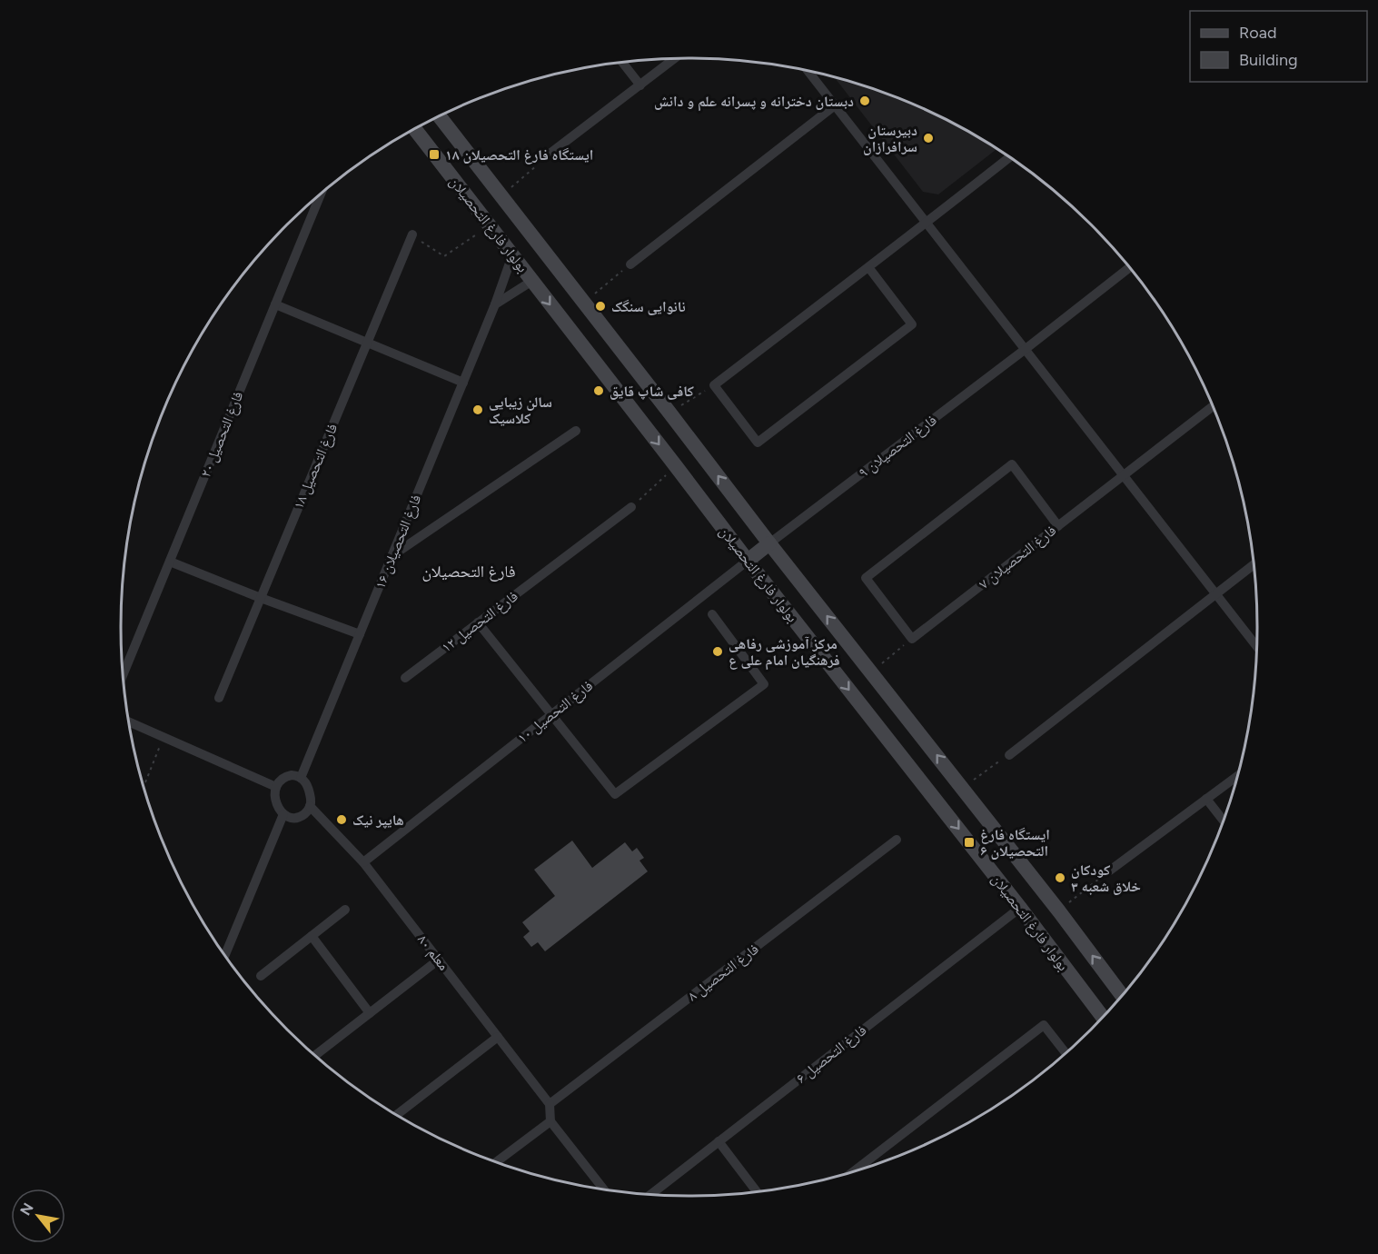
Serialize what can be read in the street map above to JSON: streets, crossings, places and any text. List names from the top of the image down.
{
  "streets": {
    "main road": ["بولوار فارغ التحصیلان"],
    "street": [
      "فارغ التحصیل ۲۰",
      "فارغ التحصیلان ۹",
      "فارغ التحصیل ۱۸",
      "فارغ التحصیلان ۱۶",
      "فارغ التحصیلان ۷",
      "فارغ التحصیل ۱۲",
      "فارغ التحصیل ۱۰",
      "معلم ۸۰",
      "فارغ التحصیل ۸",
      "فارغ التحصیل ۶"
    ]
  },
  "crossings": [
    ["بولوار فارغ التحصیلان", "فارغ التحصیلان ۹"],
    ["بولوار فارغ التحصیلان", "فارغ التحصیلان ۱۶"],
    ["بولوار فارغ التحصیلان", "فارغ التحصیل ۱۰"],
    ["بولوار فارغ التحصیلان", "فارغ التحصیل ۶"],
    ["فارغ التحصیلان ۱۶", "معلم ۸۰"],
    ["فارغ التحصیل ۱۰", "معلم ۸۰"],
    ["معلم ۸۰", "فارغ التحصیل ۸"]
  ],
  "districts": ["فارغ التحصیلان"],
  "places": {
    "other": [
      "دبستان دخترانه و پسرانه علم و دانش",
      "دبیرستان سرافرازان",
      "نانوایی سنگک",
      "کافی شاپ قایق",
      "سالن زیبایی کلاسیک",
      "مرکز آموزشی رفاهی فرهنگیان امام علی ع",
      "هایپر نیک",
      "کودکان خلاق شعبه ۳"
    ],
    "transit": ["ایستگاه فارغ التحصیلان ۱۸", "ایستگاه فارغ التحصیلان ۶"]
  },
  "legend": ["Road", "Building"],
  "north": "top left"
}
